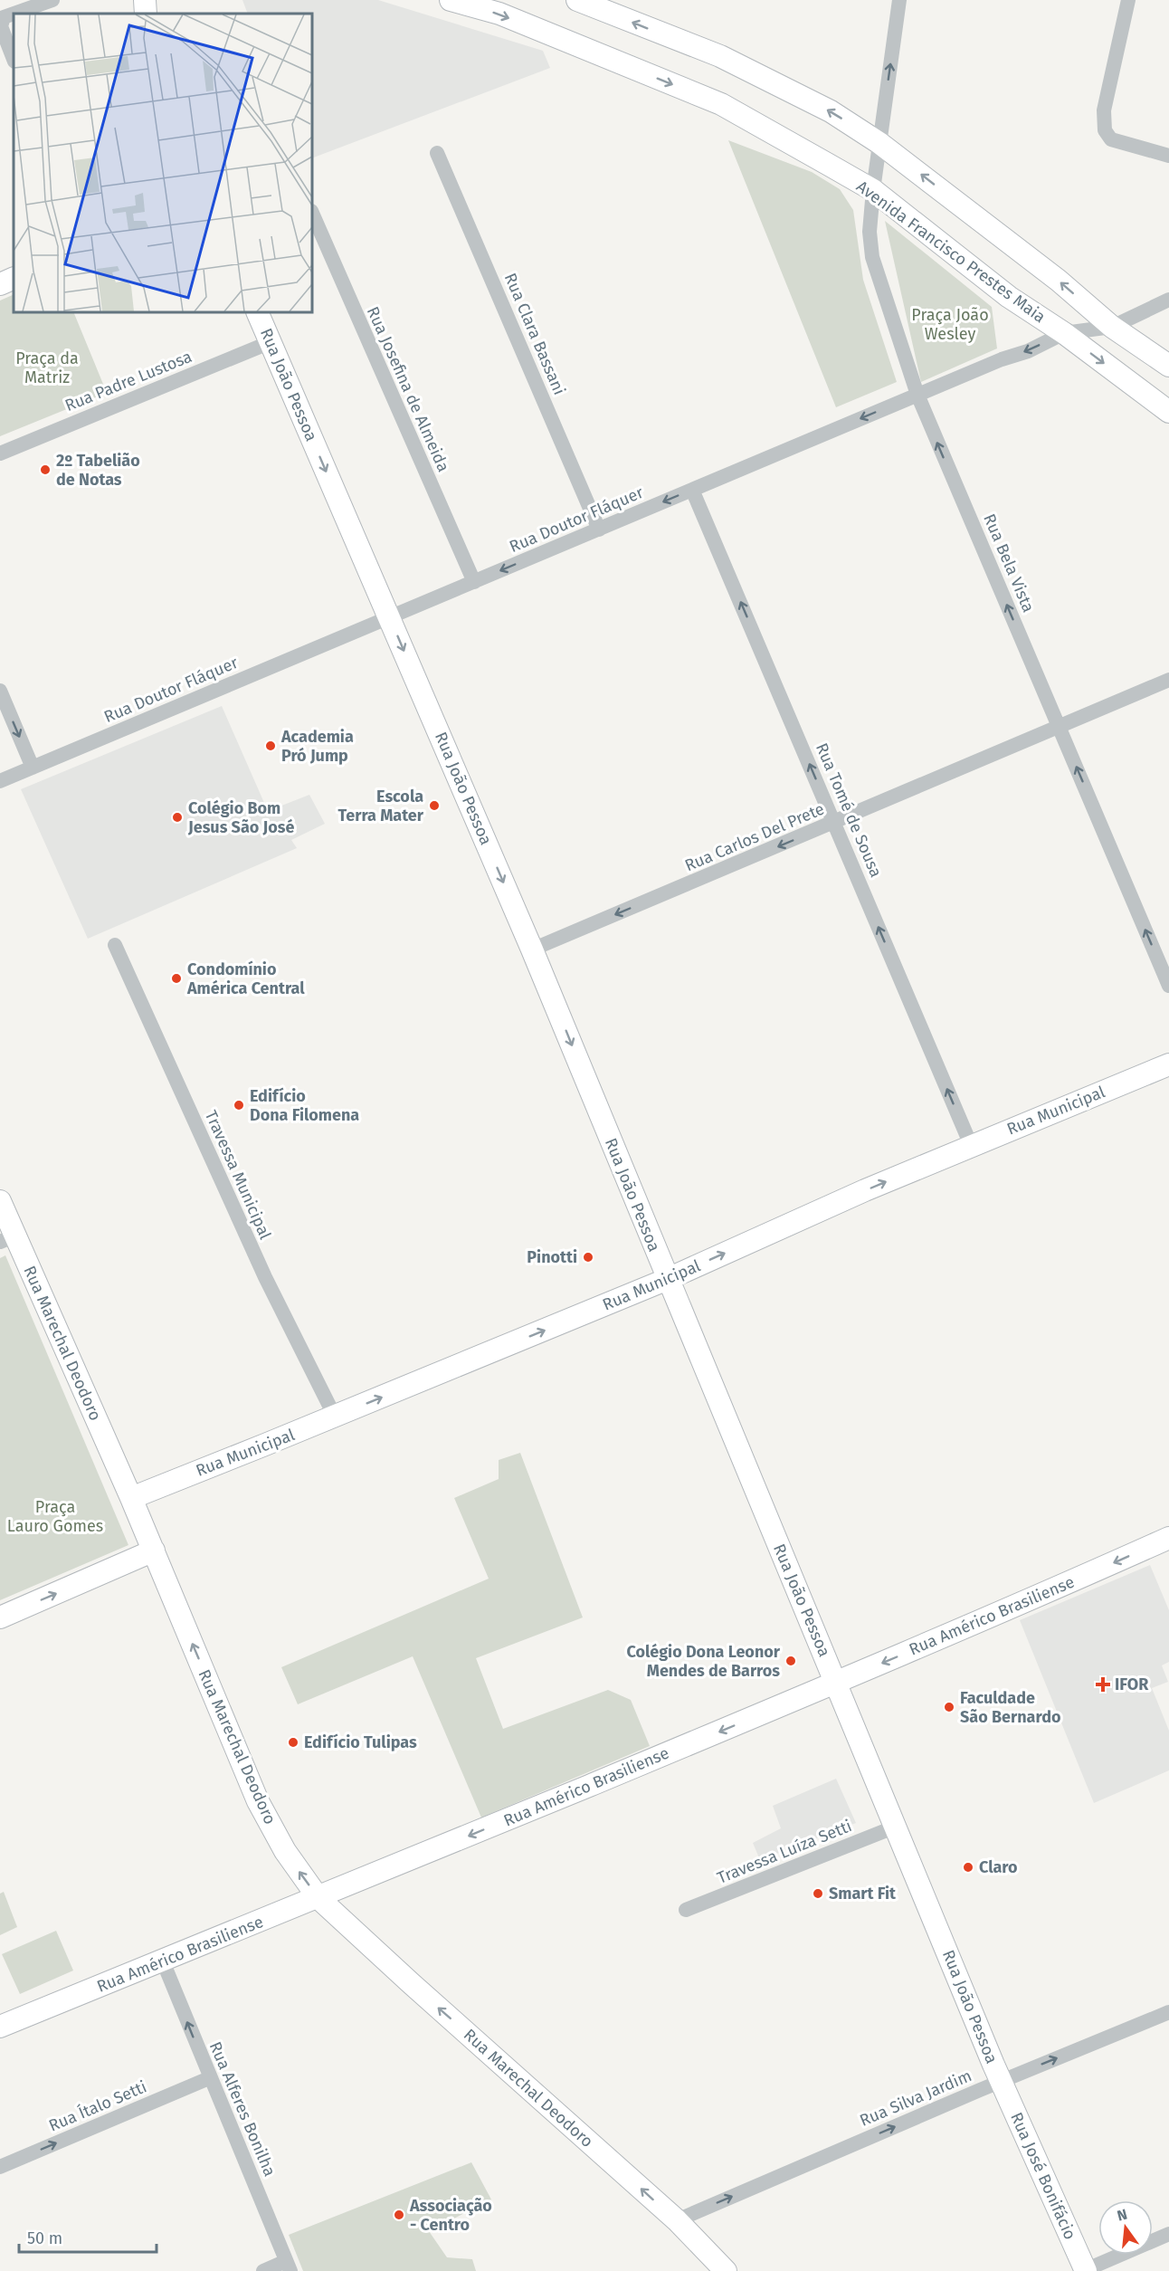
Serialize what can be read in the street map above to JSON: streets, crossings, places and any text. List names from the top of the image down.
{
  "streets": {
    "street": [
      "Avenida Francisco Prestes Maia",
      "Rua Clara Bassani",
      "Rua Padre Lustosa",
      "Rua João Pessoa",
      "Rua Josefina de Almeida",
      "Rua Doutor Fláquer",
      "Rua Bela Vista",
      "Rua Tomé de Sousa",
      "Rua Carlos Del Prete",
      "Rua Municipal",
      "Travessa Municipal",
      "Rua Marechal Deodoro",
      "Rua Américo Brasiliense",
      "Travessa Luíza Setti",
      "Rua Silva Jardim",
      "Rua Ítalo Setti",
      "Rua Alferes Bonilha",
      "Rua José Bonifácio"
    ]
  },
  "crossings": [
    ["Avenida Francisco Prestes Maia", "Rua Doutor Fláquer"],
    ["Avenida Francisco Prestes Maia", "Rua Bela Vista"],
    ["Rua Clara Bassani", "Rua Doutor Fláquer"],
    ["Rua Padre Lustosa", "Rua João Pessoa"],
    ["Rua João Pessoa", "Rua Doutor Fláquer"],
    ["Rua João Pessoa", "Rua Carlos Del Prete"],
    ["Rua João Pessoa", "Rua Municipal"],
    ["Rua João Pessoa", "Rua Américo Brasiliense"],
    ["Rua João Pessoa", "Travessa Luíza Setti"],
    ["Rua João Pessoa", "Rua Silva Jardim"],
    ["Rua João Pessoa", "Rua José Bonifácio"],
    ["Rua Josefina de Almeida", "Rua Doutor Fláquer"],
    ["Rua Doutor Fláquer", "Rua Bela Vista"],
    ["Rua Doutor Fláquer", "Rua Tomé de Sousa"],
    ["Rua Bela Vista", "Rua Carlos Del Prete"],
    ["Rua Tomé de Sousa", "Rua Carlos Del Prete"],
    ["Rua Tomé de Sousa", "Rua Municipal"],
    ["Rua Municipal", "Travessa Municipal"],
    ["Rua Municipal", "Rua Marechal Deodoro"],
    ["Rua Marechal Deodoro", "Rua Américo Brasiliense"],
    ["Rua Marechal Deodoro", "Rua Silva Jardim"],
    ["Rua Américo Brasiliense", "Rua Alferes Bonilha"],
    ["Rua Silva Jardim", "Rua José Bonifácio"],
    ["Rua Ítalo Setti", "Rua Alferes Bonilha"]
  ],
  "one_way": [
    "Rua João Pessoa",
    "Rua Doutor Fláquer",
    "Rua Bela Vista",
    "Rua Tomé de Sousa",
    "Rua Carlos Del Prete",
    "Rua Municipal",
    "Rua Marechal Deodoro",
    "Rua Américo Brasiliense",
    "Rua Silva Jardim",
    "Rua Ítalo Setti",
    "Rua Alferes Bonilha"
  ],
  "parks": ["Praça João Wesley", "Praça da Matriz", "Praça Lauro Gomes"],
  "places": {
    "other": [
      "2º Tabelião de Notas",
      "Academia Pró Jump",
      "Escola Terra Mater",
      "Colégio Bom Jesus São José",
      "Condomínio América Central",
      "Edifício Dona Filomena",
      "Pinotti",
      "Colégio Dona Leonor Mendes de Barros",
      "Faculdade São Bernardo",
      "Edifício Tulipas",
      "Claro",
      "Smart Fit",
      "Associação - Centro"
    ],
    "health": ["IFOR"]
  },
  "scale_bar": "50 m",
  "north": "top"
}
